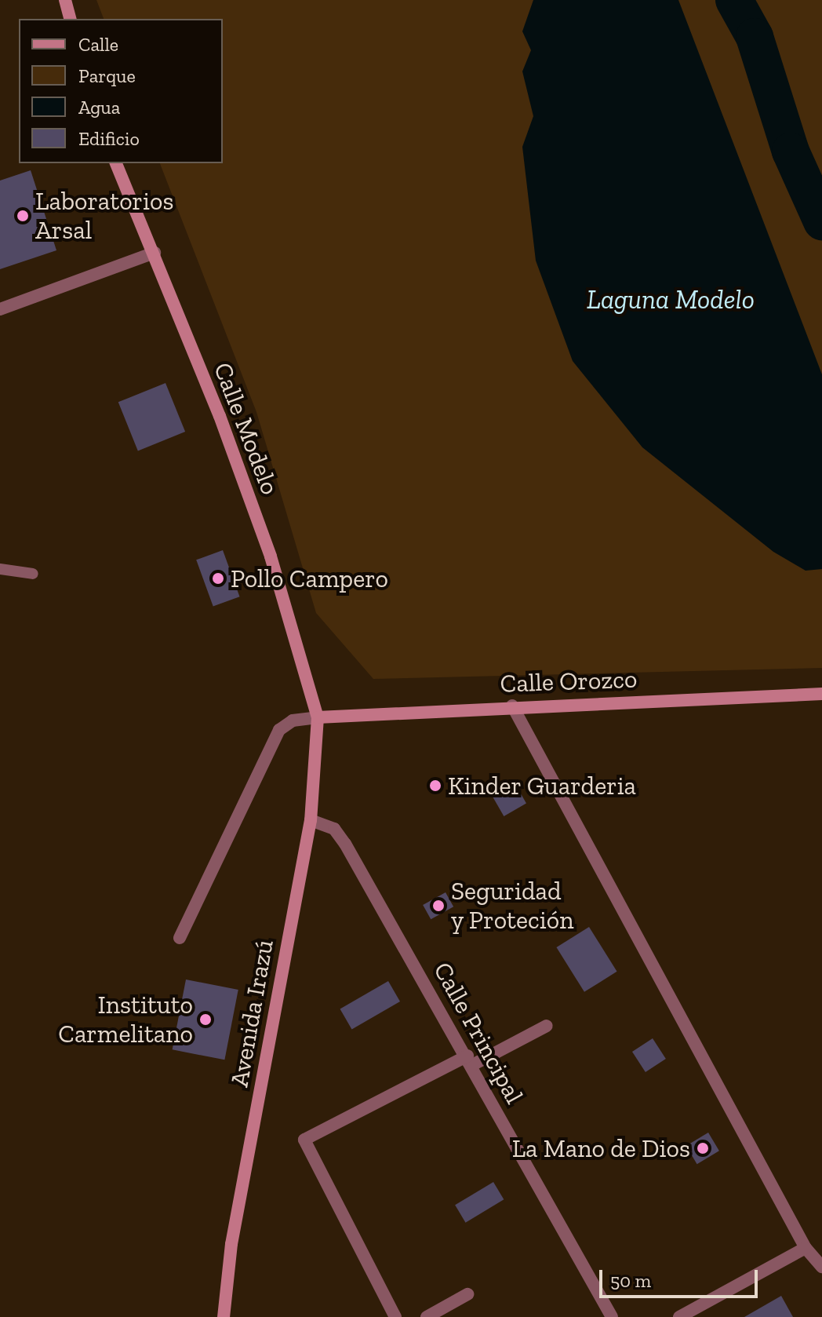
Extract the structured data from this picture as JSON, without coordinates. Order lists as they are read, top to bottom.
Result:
{
  "streets": {
    "street": [
      "Calle Modelo",
      "Calle Orozco",
      "Avenida Irazú",
      "Calle Principal"
    ]
  },
  "crossings": [
    ["Calle Modelo", "Calle Orozco"],
    ["Calle Modelo", "Avenida Irazú"],
    ["Calle Orozco", "Avenida Irazú"],
    ["Avenida Irazú", "Calle Principal"]
  ],
  "water": ["Laguna Modelo"],
  "places": [
    "Laboratorios Arsal",
    "Pollo Campero",
    "Kinder Guarderia",
    "Seguridad y Proteción",
    "Instituto Carmelitano",
    "La Mano de Dios"
  ],
  "legend": [
    "Calle",
    "Parque",
    "Agua",
    "Edificio"
  ],
  "scale_bar": "50 m"
}
